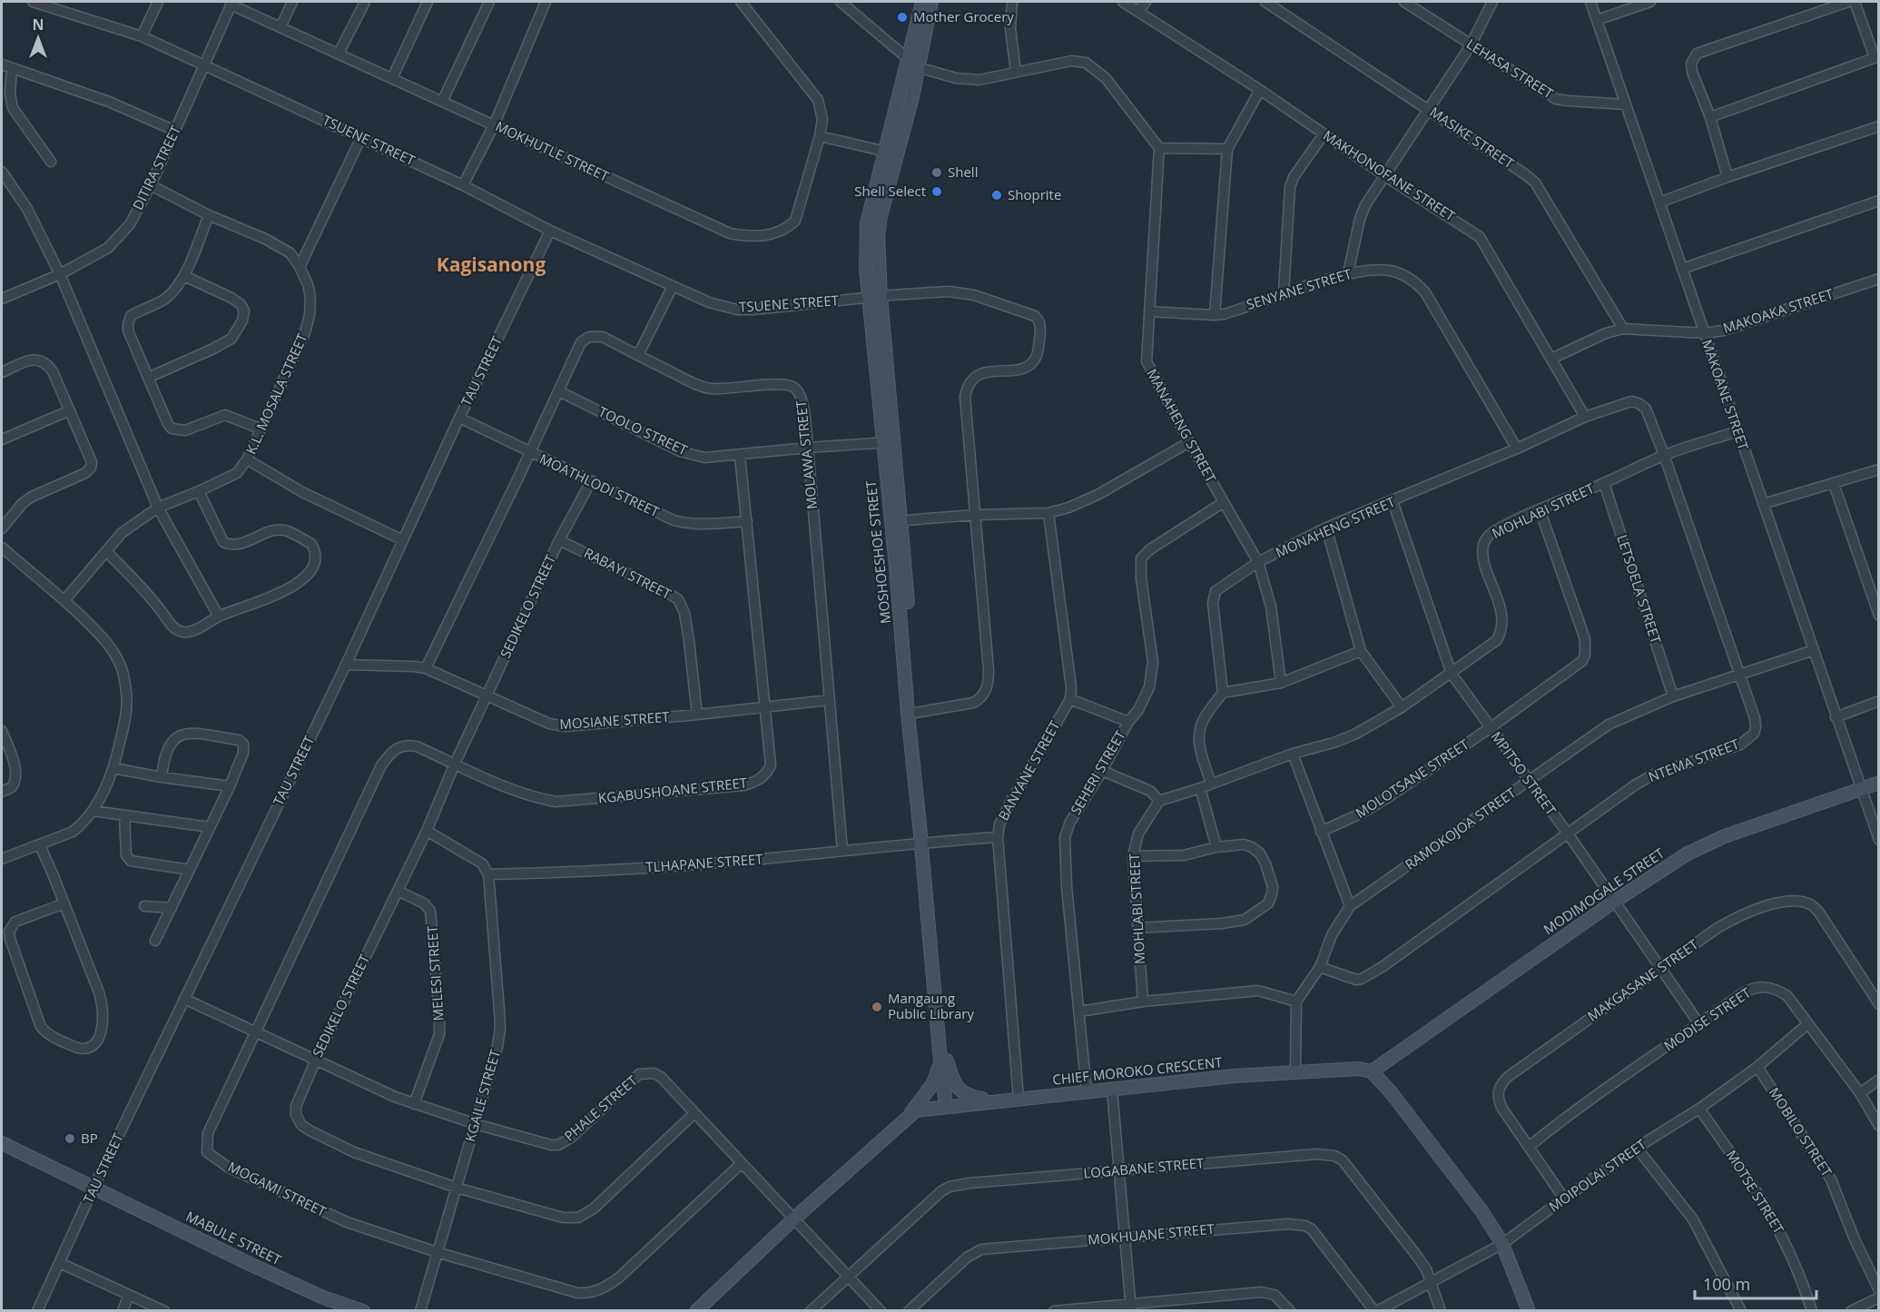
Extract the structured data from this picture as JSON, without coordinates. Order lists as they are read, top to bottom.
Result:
{
  "streets": {
    "street": [
      "LEHASA STREET",
      "MASIKE STREET",
      "TSUENE STREET",
      "MOKHUTLE STREET",
      "DITIRA STREET",
      "MAKHONOFANE STREET",
      "SENYANE STREET",
      "MAKOAKA STREET",
      "TAU STREET",
      "K.L. MOSALA STREET",
      "MAKOANE STREET",
      "MANAHENG STREET",
      "TOOLO STREET",
      "MOLAWA STREET",
      "MOATHLODI STREET",
      "MOHLABI STREET",
      "MONAHENG STREET",
      "MOSHOESHOE STREET",
      "RABAYI STREET",
      "LETSOELA STREET",
      "SEDIKELO STREET",
      "MOSIANE STREET",
      "NTEMA STREET",
      "BANYANE STREET",
      "SEHERI STREET",
      "MPITSO STREET",
      "MOLOTSANE STREET",
      "KGABUSHOANE STREET",
      "RAMOKOJOA STREET",
      "TLHAPANE STREET",
      "MODIMOGALE STREET",
      "MELESI STREET",
      "MAKGASANE STREET",
      "MODISE STREET",
      "CHIEF MOROKO CRESCENT",
      "KGAILE STREET",
      "PHALE STREET",
      "MOBILO STREET",
      "LOGABANE STREET",
      "MOIPOLAI STREET",
      "MOGAMI STREET",
      "MOTSE STREET",
      "MOKHUANE STREET",
      "MABULE STREET"
    ]
  },
  "crossings": [
    ["LEHASA STREET", "MAKOANE STREET"],
    ["MASIKE STREET", "MAKOAKA STREET"],
    ["TSUENE STREET", "DITIRA STREET"],
    ["TSUENE STREET", "TAU STREET"],
    ["TSUENE STREET", "MOSHOESHOE STREET"],
    ["MOKHUTLE STREET", "DITIRA STREET"],
    ["DITIRA STREET", "K.L. MOSALA STREET"],
    ["MAKHONOFANE STREET", "MAKOAKA STREET"],
    ["MAKHONOFANE STREET", "MONAHENG STREET"],
    ["SENYANE STREET", "MANAHENG STREET"],
    ["SENYANE STREET", "MONAHENG STREET"],
    ["MAKOAKA STREET", "MAKOANE STREET"],
    ["TAU STREET", "MOATHLODI STREET"],
    ["TAU STREET", "MOSIANE STREET"],
    ["TAU STREET", "PHALE STREET"],
    ["TAU STREET", "MABULE STREET"],
    ["MAKOANE STREET", "MOHLABI STREET"],
    ["MAKOANE STREET", "RAMOKOJOA STREET"],
    ["MAKOANE STREET", "MODIMOGALE STREET"],
    ["MANAHENG STREET", "MONAHENG STREET"],
    ["MANAHENG STREET", "SEHERI STREET"],
    ["TOOLO STREET", "MOLAWA STREET"],
    ["TOOLO STREET", "MOSHOESHOE STREET"],
    ["TOOLO STREET", "KGABUSHOANE STREET"],
    ["MOLAWA STREET", "MOATHLODI STREET"],
    ["MOLAWA STREET", "MOSIANE STREET"],
    ["MOLAWA STREET", "TLHAPANE STREET"],
    ["MOATHLODI STREET", "SEDIKELO STREET"],
    ["MOATHLODI STREET", "KGABUSHOANE STREET"],
    ["MOHLABI STREET", "LETSOELA STREET"],
    ["MOHLABI STREET", "NTEMA STREET"],
    ["MOHLABI STREET", "MPITSO STREET"],
    ["MOHLABI STREET", "MOLOTSANE STREET"],
    ["MONAHENG STREET", "NTEMA STREET"],
    ["MONAHENG STREET", "MPITSO STREET"],
    ["MOSHOESHOE STREET", "TLHAPANE STREET"],
    ["MOSHOESHOE STREET", "CHIEF MOROKO CRESCENT"],
    ["RABAYI STREET", "SEDIKELO STREET"],
    ["RABAYI STREET", "MOSIANE STREET"],
    ["LETSOELA STREET", "RAMOKOJOA STREET"],
    ["SEDIKELO STREET", "MOSIANE STREET"],
    ["SEDIKELO STREET", "KGABUSHOANE STREET"],
    ["SEDIKELO STREET", "MELESI STREET"],
    ["SEDIKELO STREET", "KGAILE STREET"],
    ["SEDIKELO STREET", "PHALE STREET"],
    ["MOSIANE STREET", "KGABUSHOANE STREET"],
    ["NTEMA STREET", "MPITSO STREET"],
    ["NTEMA STREET", "RAMOKOJOA STREET"],
    ["BANYANE STREET", "TLHAPANE STREET"],
    ["BANYANE STREET", "CHIEF MOROKO CRESCENT"],
    ["SEHERI STREET", "CHIEF MOROKO CRESCENT"],
    ["MPITSO STREET", "MOLOTSANE STREET"],
    ["MPITSO STREET", "RAMOKOJOA STREET"],
    ["MPITSO STREET", "MODIMOGALE STREET"],
    ["MPITSO STREET", "MAKGASANE STREET"],
    ["MPITSO STREET", "MODISE STREET"],
    ["KGABUSHOANE STREET", "MOGAMI STREET"],
    ["TLHAPANE STREET", "KGAILE STREET"],
    ["MODIMOGALE STREET", "CHIEF MOROKO CRESCENT"],
    ["MELESI STREET", "PHALE STREET"],
    ["MAKGASANE STREET", "MODISE STREET"],
    ["MAKGASANE STREET", "MOIPOLAI STREET"],
    ["MODISE STREET", "MOIPOLAI STREET"],
    ["KGAILE STREET", "PHALE STREET"],
    ["KGAILE STREET", "MOGAMI STREET"],
    ["PHALE STREET", "LOGABANE STREET"],
    ["PHALE STREET", "MOGAMI STREET"],
    ["MOBILO STREET", "MOIPOLAI STREET"],
    ["LOGABANE STREET", "MOIPOLAI STREET"],
    ["MOIPOLAI STREET", "MOTSE STREET"],
    ["MOIPOLAI STREET", "MOKHUANE STREET"]
  ],
  "districts": ["Kagisanong"],
  "places": [
    "Mother Grocery",
    "Shell",
    "Shell Select",
    "Shoprite",
    "Mangaung Public Library",
    "BP"
  ],
  "scale_bar": "100 m",
  "north": "top"
}
